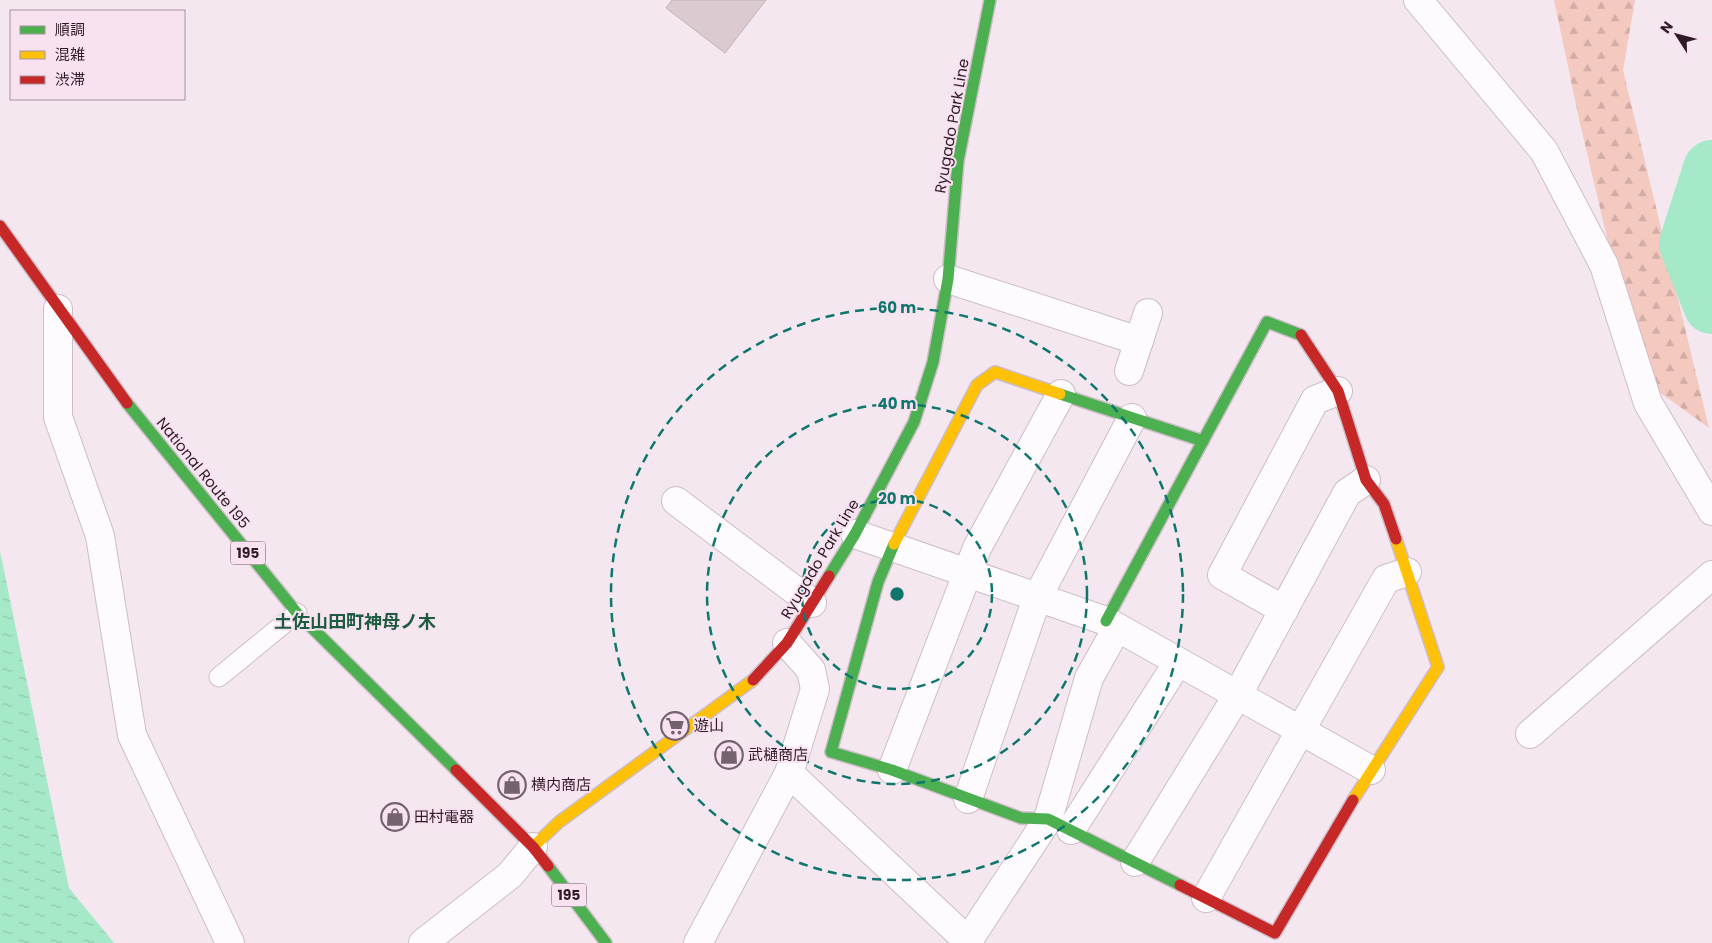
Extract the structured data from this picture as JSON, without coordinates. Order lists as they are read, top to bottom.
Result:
{
  "streets": {
    "main road": ["Ryugado Park Line", "National Route 195", "195"]
  },
  "crossings": [
    ["Ryugado Park Line", "National Route 195"]
  ],
  "districts": ["土佐山田町神母ノ木"],
  "places": {
    "supermarket": ["遊山"],
    "shop": ["武樋商店", "横内商店", "田村電器"]
  },
  "legend": ["順調", "混雑", "渋滞"],
  "north": "top left",
  "rings": ["60 m", "40 m", "20 m"]
}
